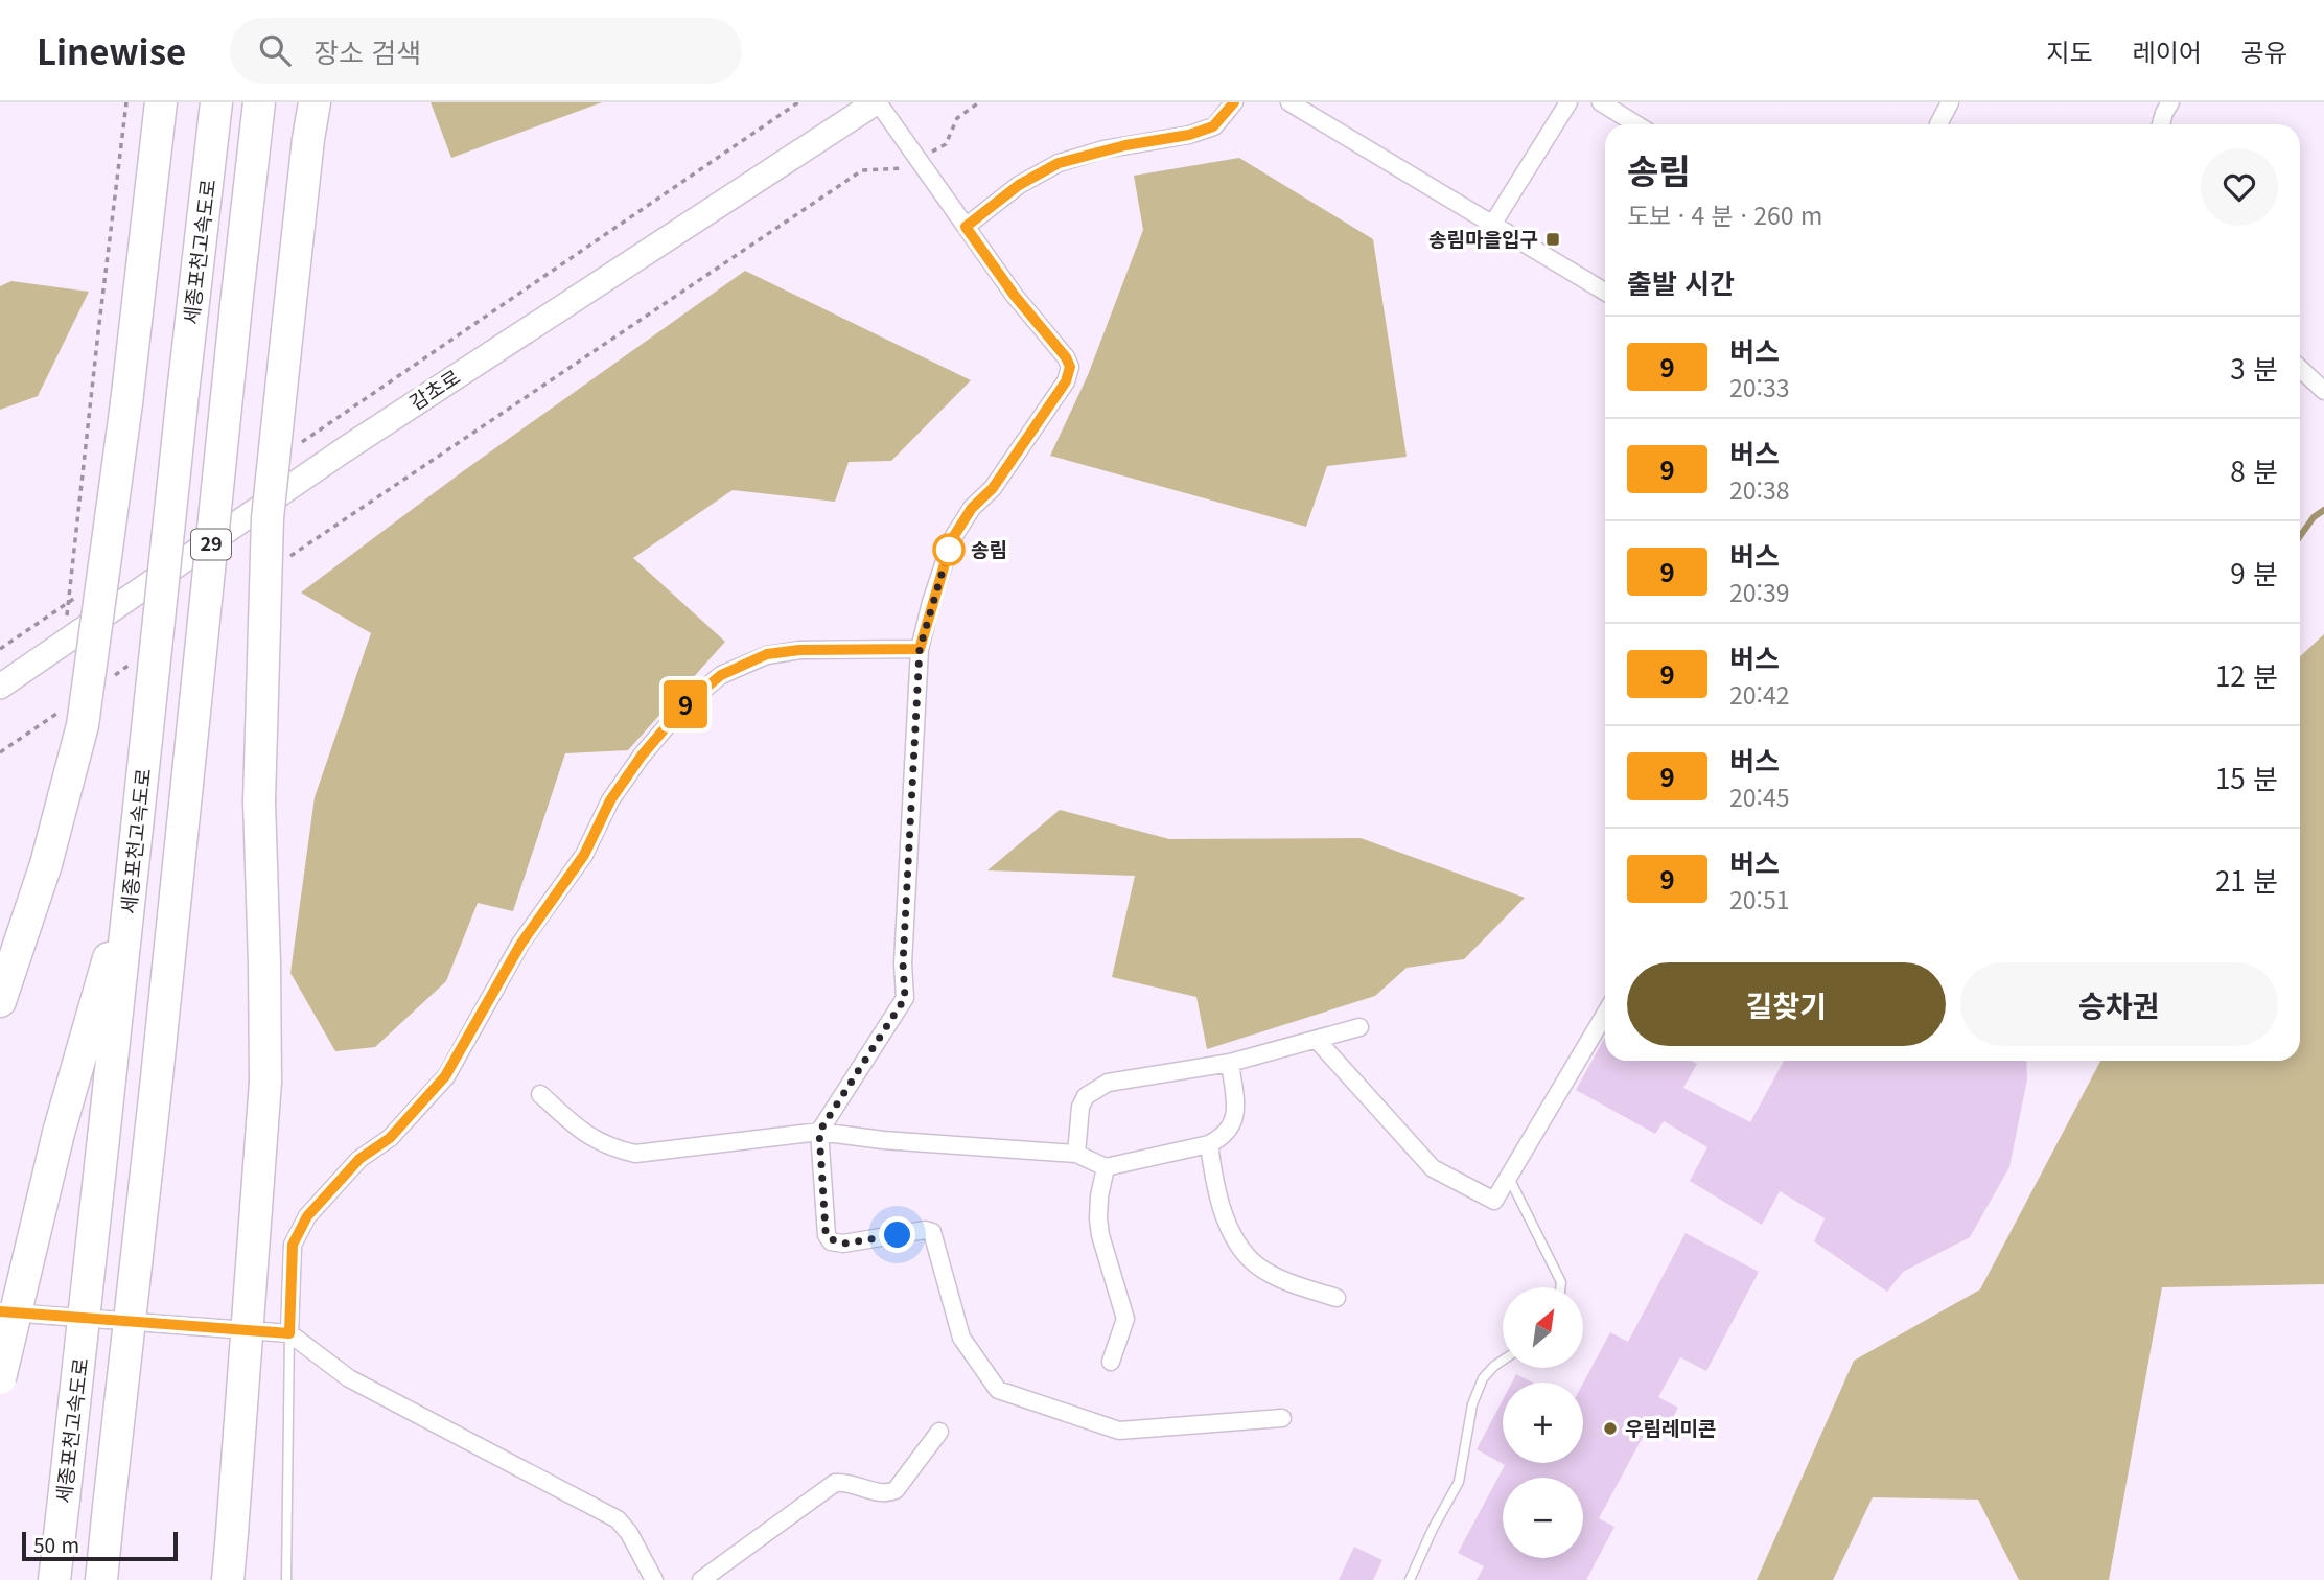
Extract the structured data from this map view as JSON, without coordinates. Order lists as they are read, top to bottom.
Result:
{
  "streets": {
    "highway": ["세종포천고속도로", "29"],
    "main road": ["감초로"]
  },
  "places": {
    "transit": ["송림마을입구"],
    "other": ["송림", "우림레미콘"]
  },
  "lines": ["bus line 9"],
  "scale_bar": "50 m",
  "north": "top right",
  "page": {
    "header": "Linewise",
    "search": "장소 검색",
    "nav": ["지도", "레이어", "공유"],
    "on_map": "9",
    "heading": [
      ["송림", "도보 · 4 분 · 260 m"],
      "출발 시간"
    ],
    "list": [
      {
        "mark": "9",
        "name": "버스",
        "note": "20:33",
        "value": "3 분"
      },
      {
        "mark": "9",
        "name": "버스",
        "note": "20:38",
        "value": "8 분"
      },
      {
        "mark": "9",
        "name": "버스",
        "note": "20:39",
        "value": "9 분"
      },
      {
        "mark": "9",
        "name": "버스",
        "note": "20:42",
        "value": "12 분"
      },
      {
        "mark": "9",
        "name": "버스",
        "note": "20:45",
        "value": "15 분"
      },
      {
        "mark": "9",
        "name": "버스",
        "note": "20:51",
        "value": "21 분"
      }
    ],
    "buttons": ["길찾기", "승차권"],
    "map_buttons": ["+", "−"],
    "scale": "50 m"
  }
}
